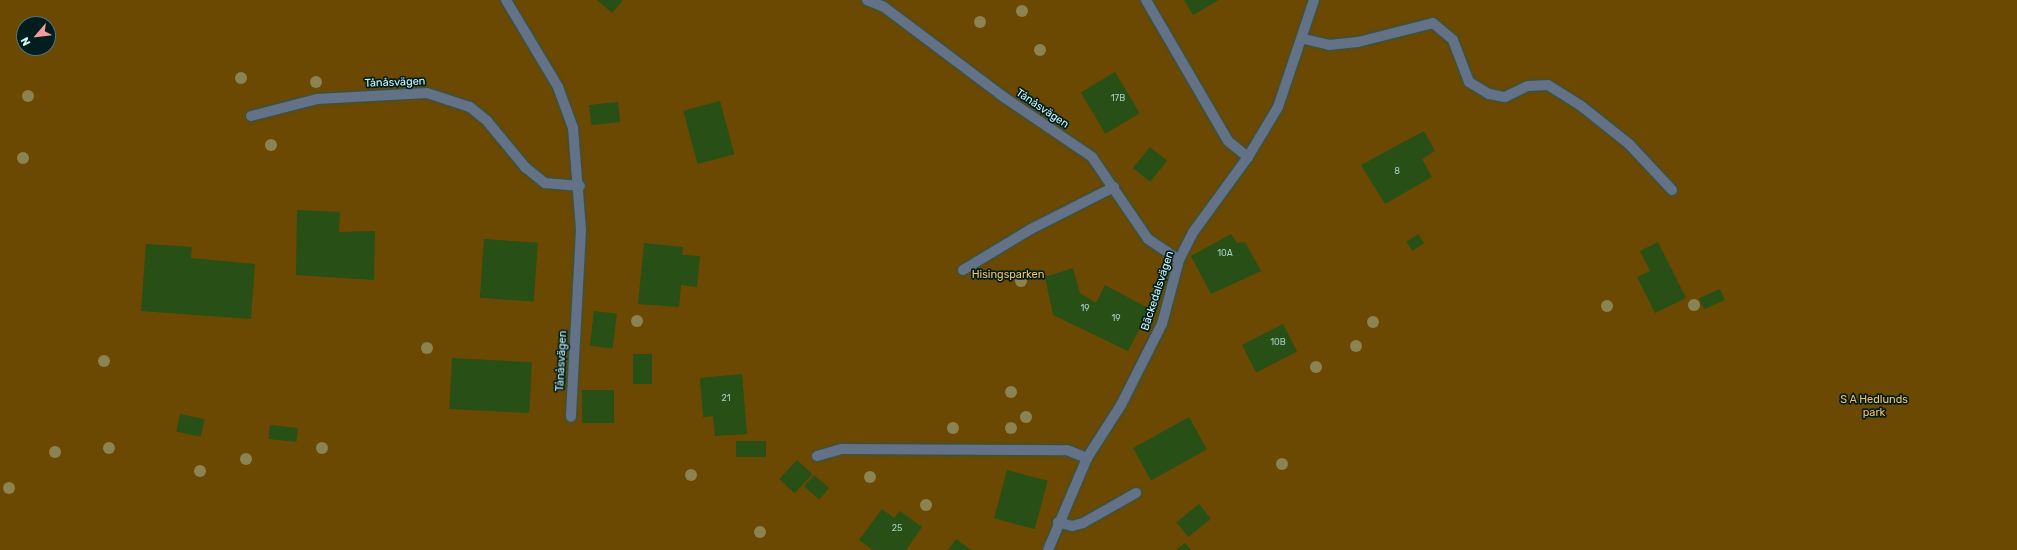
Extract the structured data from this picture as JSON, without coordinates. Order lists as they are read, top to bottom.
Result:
{
  "streets": {
    "street": ["Tånåsvägen", "Bäckedalsvägen"]
  },
  "crossings": [
    ["Tånåsvägen", "Bäckedalsvägen"]
  ],
  "parks": ["Hisingsparken", "S A Hedlunds park"],
  "house_numbers": [
    "17B",
    "8",
    "10A",
    "19",
    "19",
    "10B",
    "21",
    "25"
  ],
  "north": "bottom left"
}
